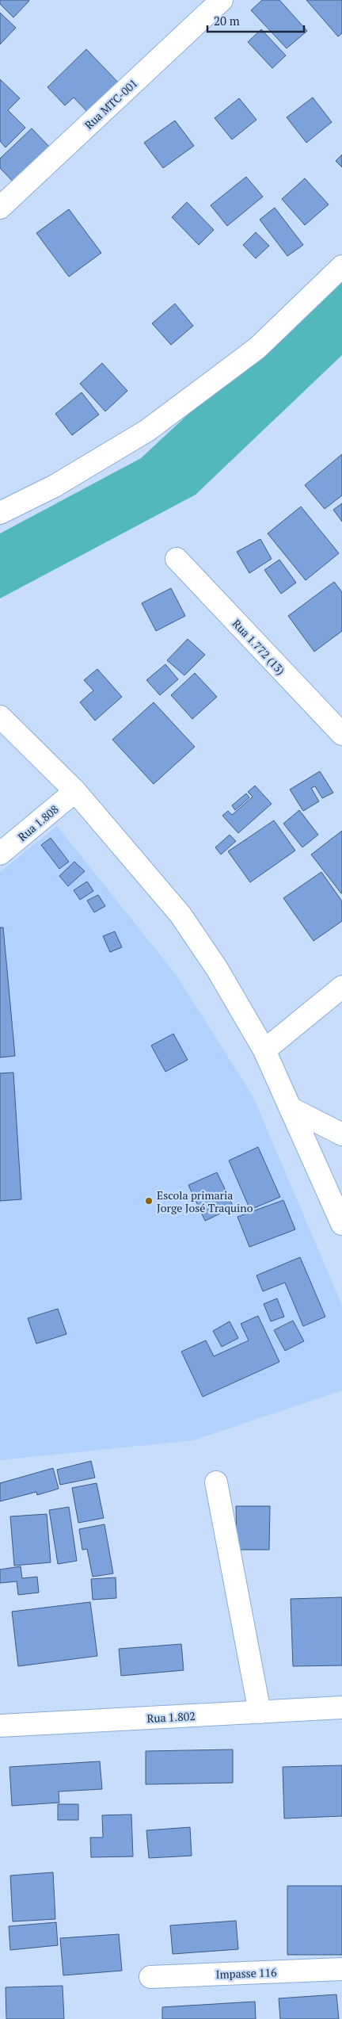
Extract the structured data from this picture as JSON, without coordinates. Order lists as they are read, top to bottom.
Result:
{
  "streets": {
    "street": [
      "Rua MTC-001",
      "Rua 1.772 (13)",
      "Rua 1.808",
      "Rua 1.802",
      "Impasse 116"
    ]
  },
  "places": ["Escola primaria Jorge José Traquino"],
  "scale_bar": "20 m"
}
